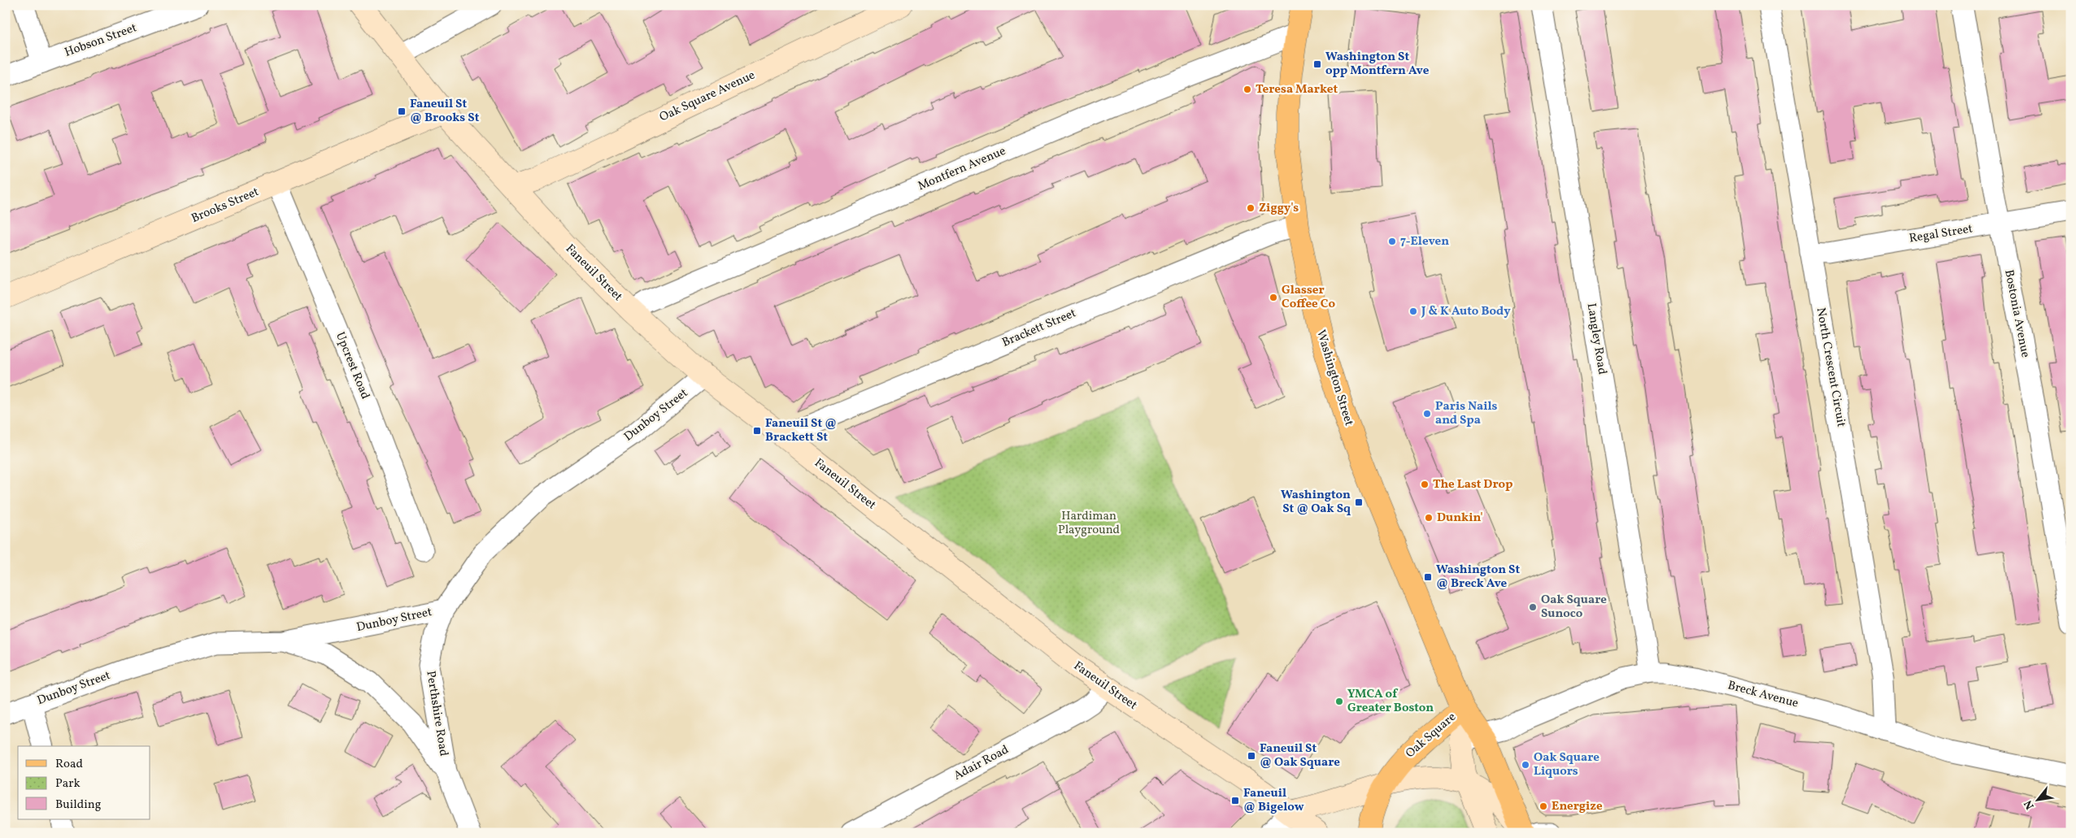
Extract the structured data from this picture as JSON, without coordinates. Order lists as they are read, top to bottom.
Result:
{
  "streets": {
    "main road": ["Washington Street", "Oak Square"],
    "street": [
      "Hobson Street",
      "Oak Square Avenue",
      "Montfern Avenue",
      "Brooks Street",
      "Regal Street",
      "Faneuil Street",
      "Bostonia Avenue",
      "Brackett Street",
      "Langley Road",
      "Upcrest Road",
      "North Crescent Circuit",
      "Dunboy Street",
      "Breck Avenue",
      "Perthshire Road",
      "Adair Road"
    ]
  },
  "crossings": [
    ["Oak Square Avenue", "Faneuil Street"],
    ["Montfern Avenue", "Faneuil Street"],
    ["Montfern Avenue", "Washington Street"],
    ["Brooks Street", "Faneuil Street"],
    ["Brooks Street", "Upcrest Road"],
    ["Regal Street", "Bostonia Avenue"],
    ["Regal Street", "North Crescent Circuit"],
    ["Faneuil Street", "Brackett Street"],
    ["Faneuil Street", "Dunboy Street"],
    ["Faneuil Street", "Adair Road"],
    ["Brackett Street", "Washington Street"],
    ["Langley Road", "Breck Avenue"],
    ["North Crescent Circuit", "Breck Avenue"],
    ["Washington Street", "Breck Avenue"],
    ["Washington Street", "Oak Square"],
    ["Dunboy Street", "Perthshire Road"]
  ],
  "parks": ["Hardiman Playground"],
  "places": {
    "transit": [
      "Washington St opp Montfern Ave",
      "Faneuil St @ Brooks St",
      "Faneuil St @ Brackett St",
      "Washington St @ Oak Sq",
      "Washington St @ Breck Ave",
      "Faneuil St @ Oak Square",
      "Faneuil @ Bigelow"
    ],
    "other": [
      "Teresa Market",
      "Ziggy's",
      "7-Eleven",
      "Glasser Coffee Co",
      "J & K Auto Body",
      "Paris Nails and Spa",
      "The Last Drop",
      "Dunkin'",
      "Oak Square Sunoco",
      "YMCA of Greater Boston",
      "Oak Square Liquors",
      "Energize"
    ]
  },
  "legend": ["Road", "Park", "Building"],
  "north": "bottom left"
}
